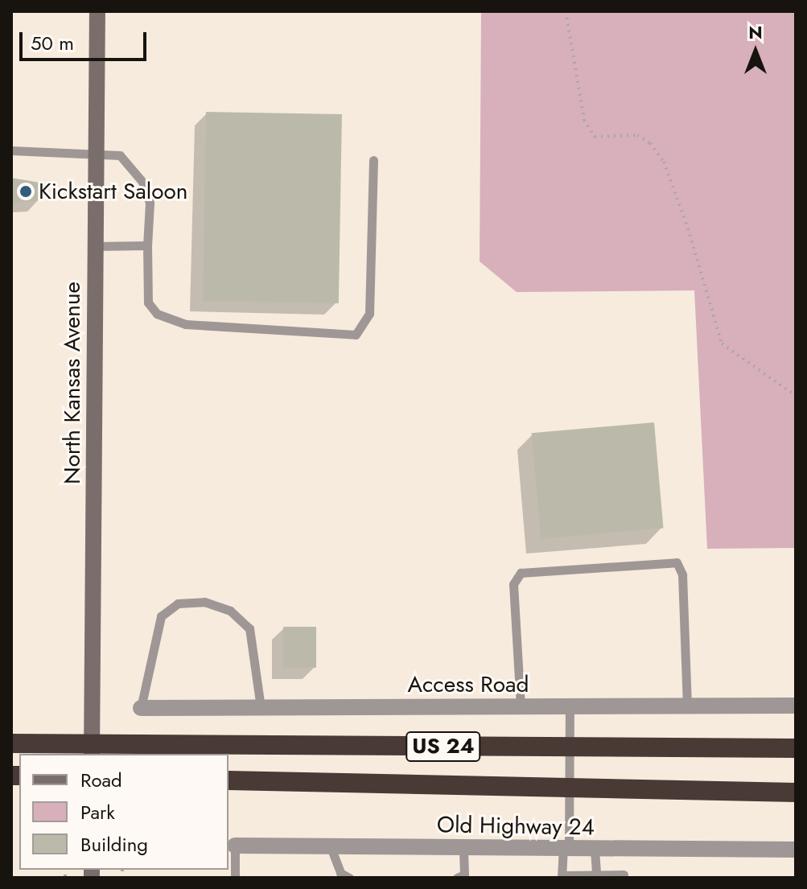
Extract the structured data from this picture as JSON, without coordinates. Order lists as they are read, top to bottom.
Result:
{
  "streets": {
    "highway": ["US 24"],
    "street": ["North Kansas Avenue", "Access Road", "Old Highway 24"]
  },
  "crossings": [
    ["North Kansas Avenue", "US 24"]
  ],
  "places": ["Kickstart Saloon"],
  "legend": ["Road", "Park", "Building"],
  "scale_bar": "50 m",
  "north": "top"
}
